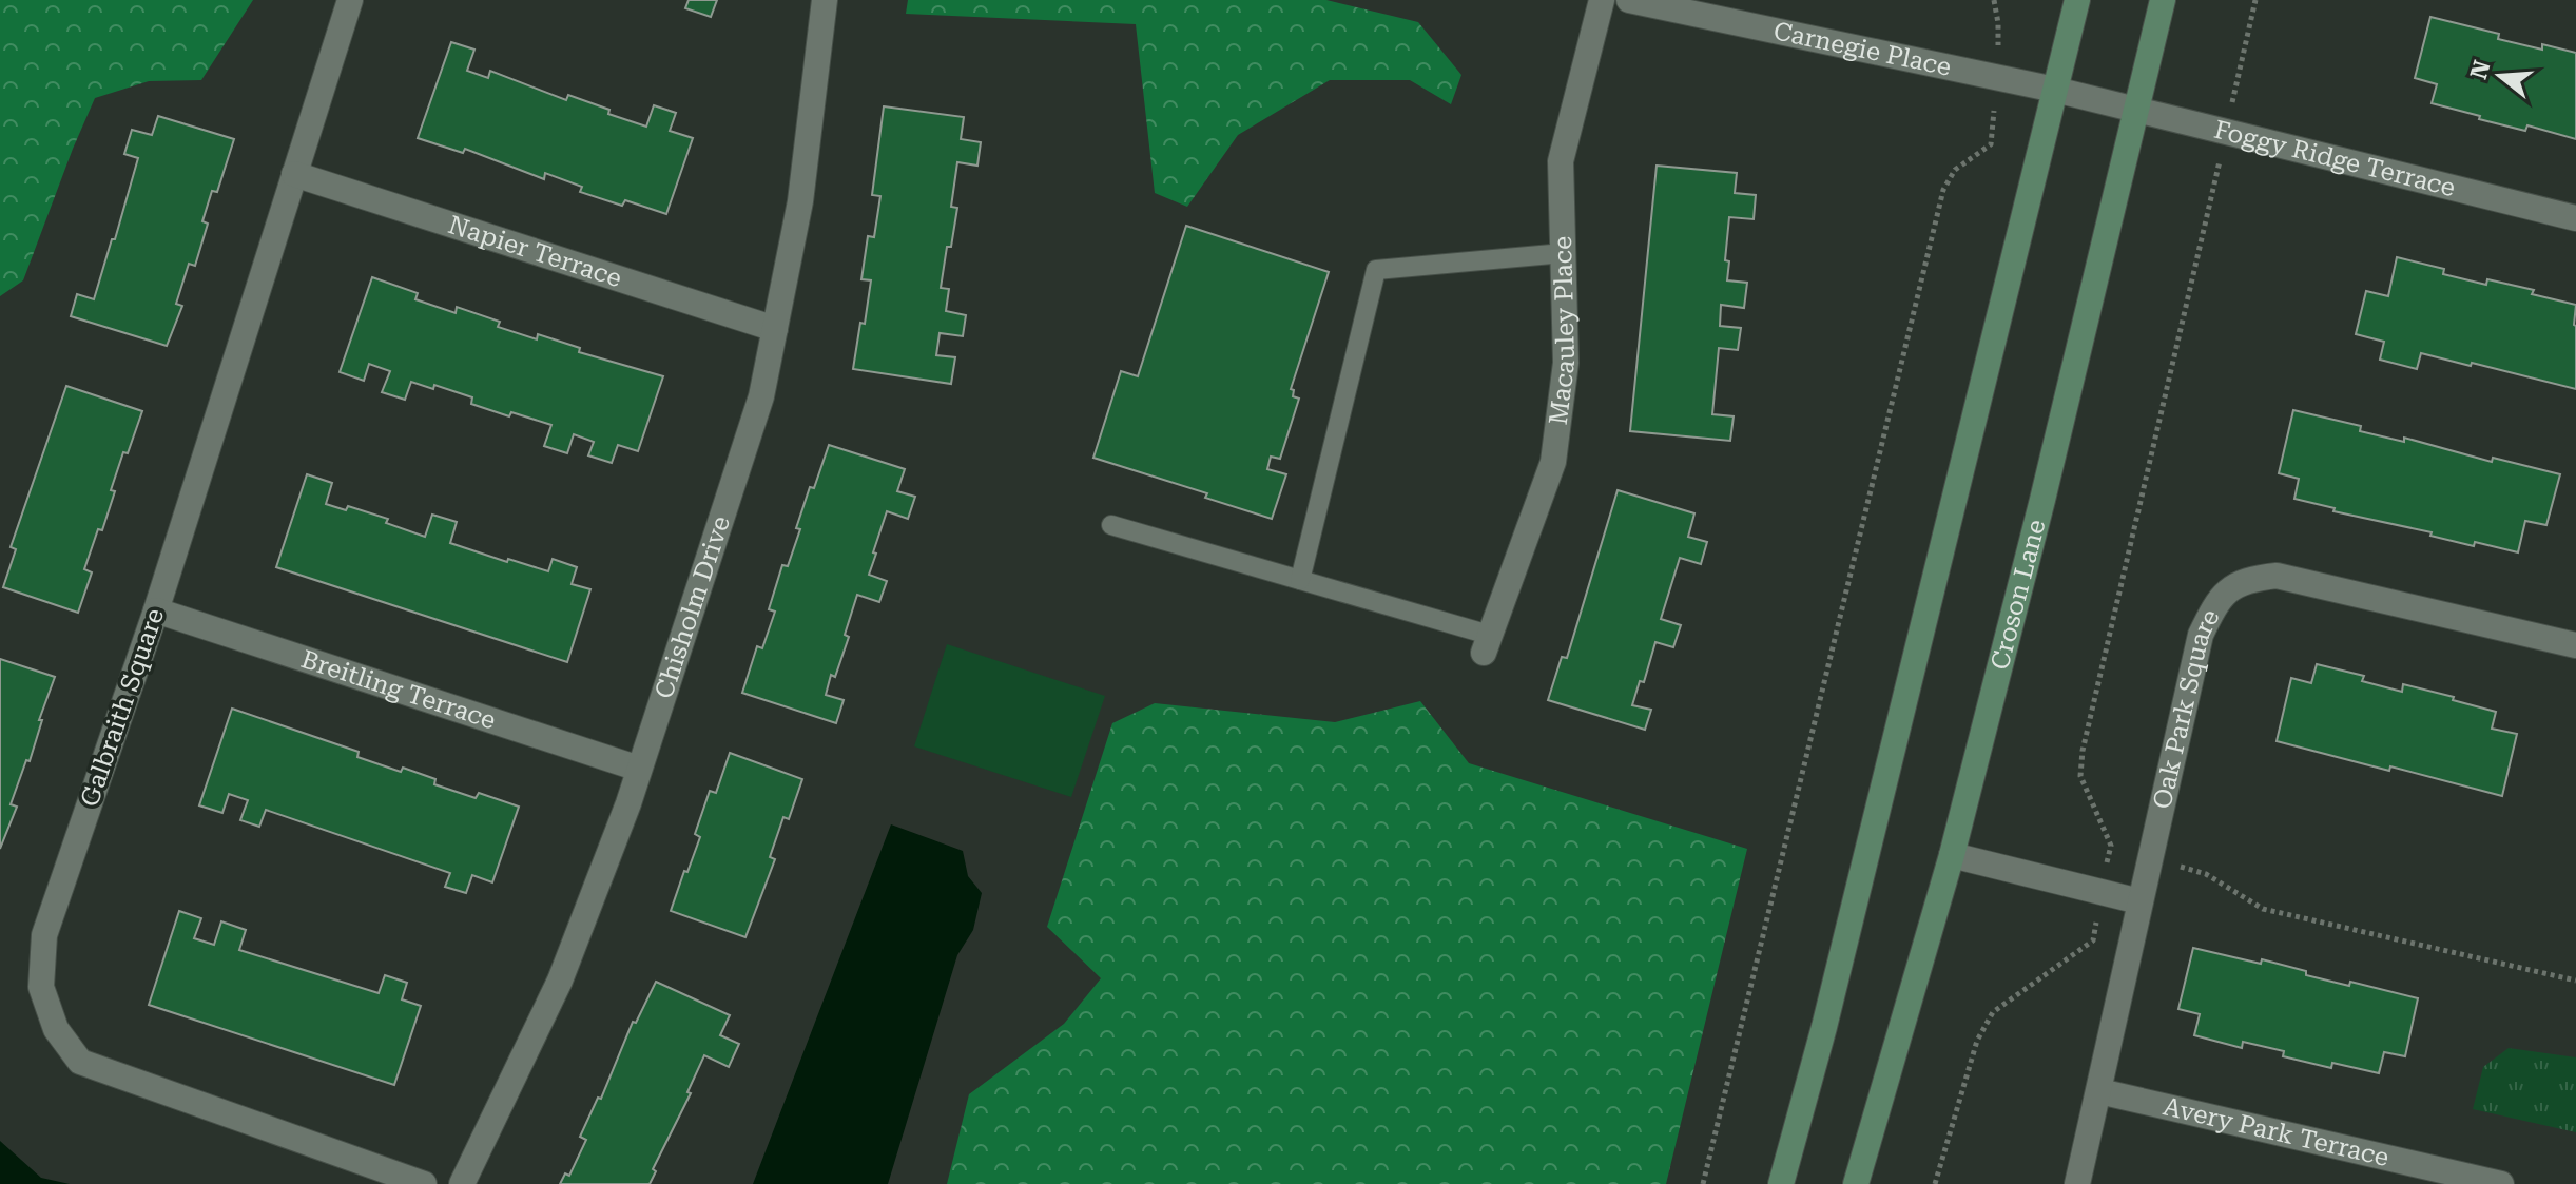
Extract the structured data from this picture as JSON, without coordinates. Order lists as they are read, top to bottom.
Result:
{
  "streets": {
    "main road": ["Croson Lane"],
    "street": [
      "Carnegie Place",
      "Foggy Ridge Terrace",
      "Napier Terrace",
      "Macauley Place",
      "Chisholm Drive",
      "Breitling Terrace",
      "Galbraith Square",
      "Oak Park Square",
      "Avery Park Terrace"
    ]
  },
  "crossings": [
    ["Carnegie Place", "Foggy Ridge Terrace"],
    ["Foggy Ridge Terrace", "Croson Lane"],
    ["Napier Terrace", "Chisholm Drive"],
    ["Napier Terrace", "Galbraith Square"],
    ["Chisholm Drive", "Breitling Terrace"],
    ["Breitling Terrace", "Galbraith Square"],
    ["Oak Park Square", "Avery Park Terrace"]
  ],
  "north": "left"
}
